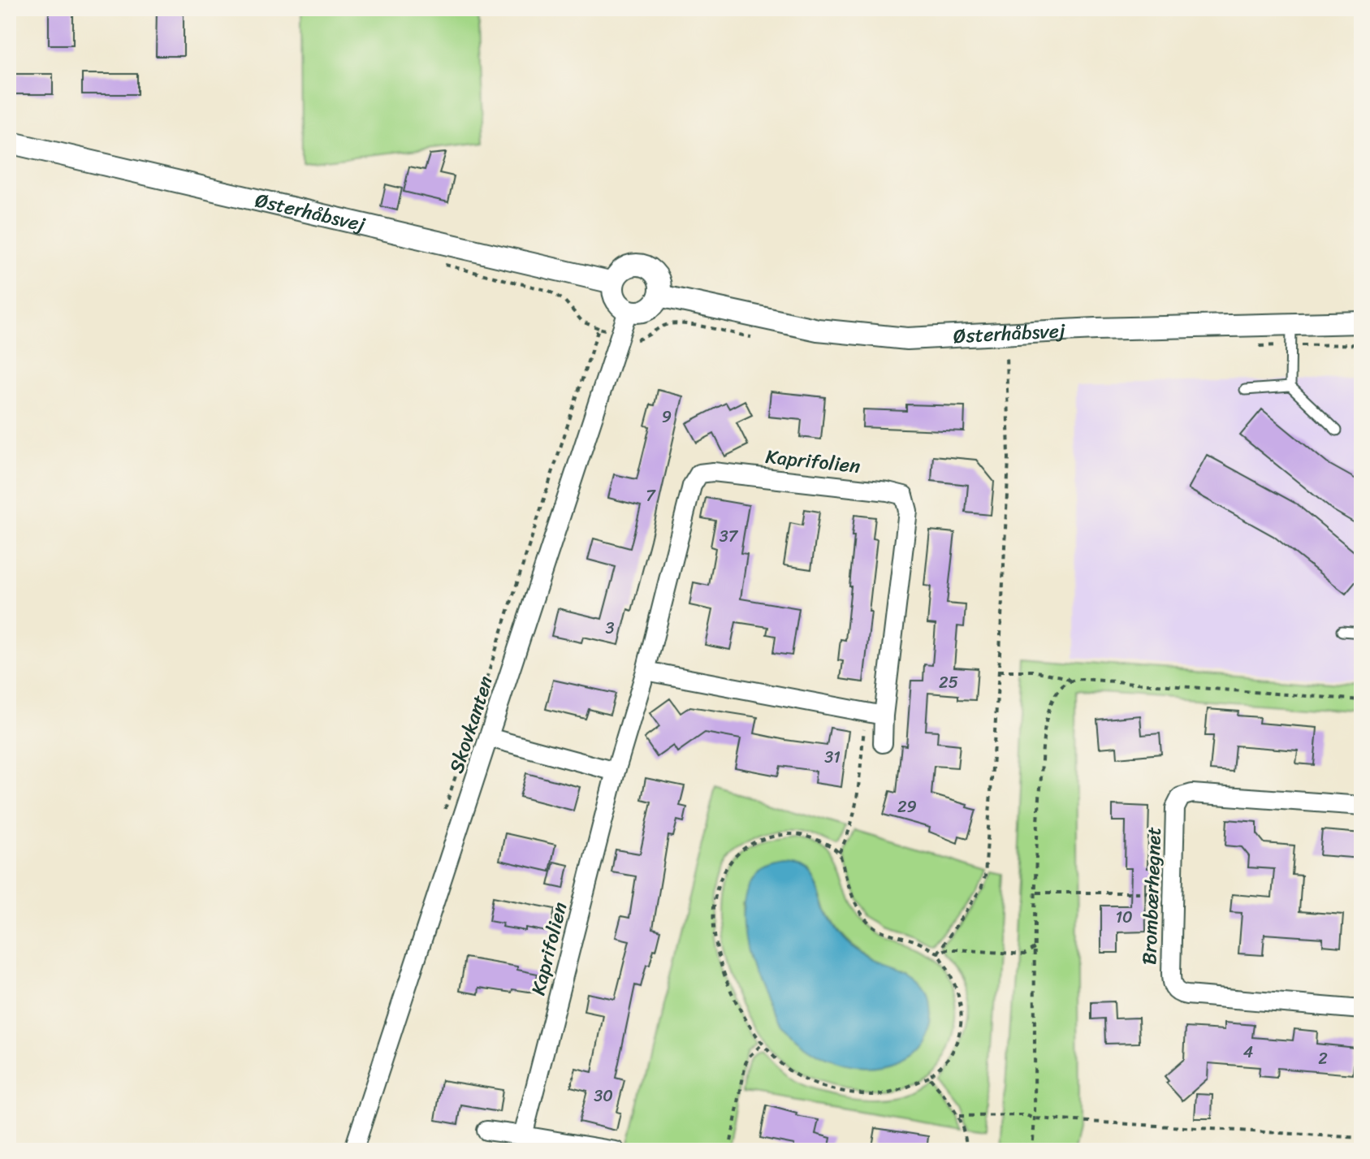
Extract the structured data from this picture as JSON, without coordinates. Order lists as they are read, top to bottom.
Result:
{
  "streets": {
    "street": [
      "Østerhåbsvej",
      "Kaprifolien",
      "Skovkanten",
      "Brombærhegnet"
    ]
  },
  "crossings": [
    ["Østerhåbsvej", "Skovkanten"]
  ],
  "house_numbers": [
    "9",
    "7",
    "37",
    "3",
    "25",
    "31",
    "29",
    "10",
    "4",
    "2",
    "30"
  ]
}
